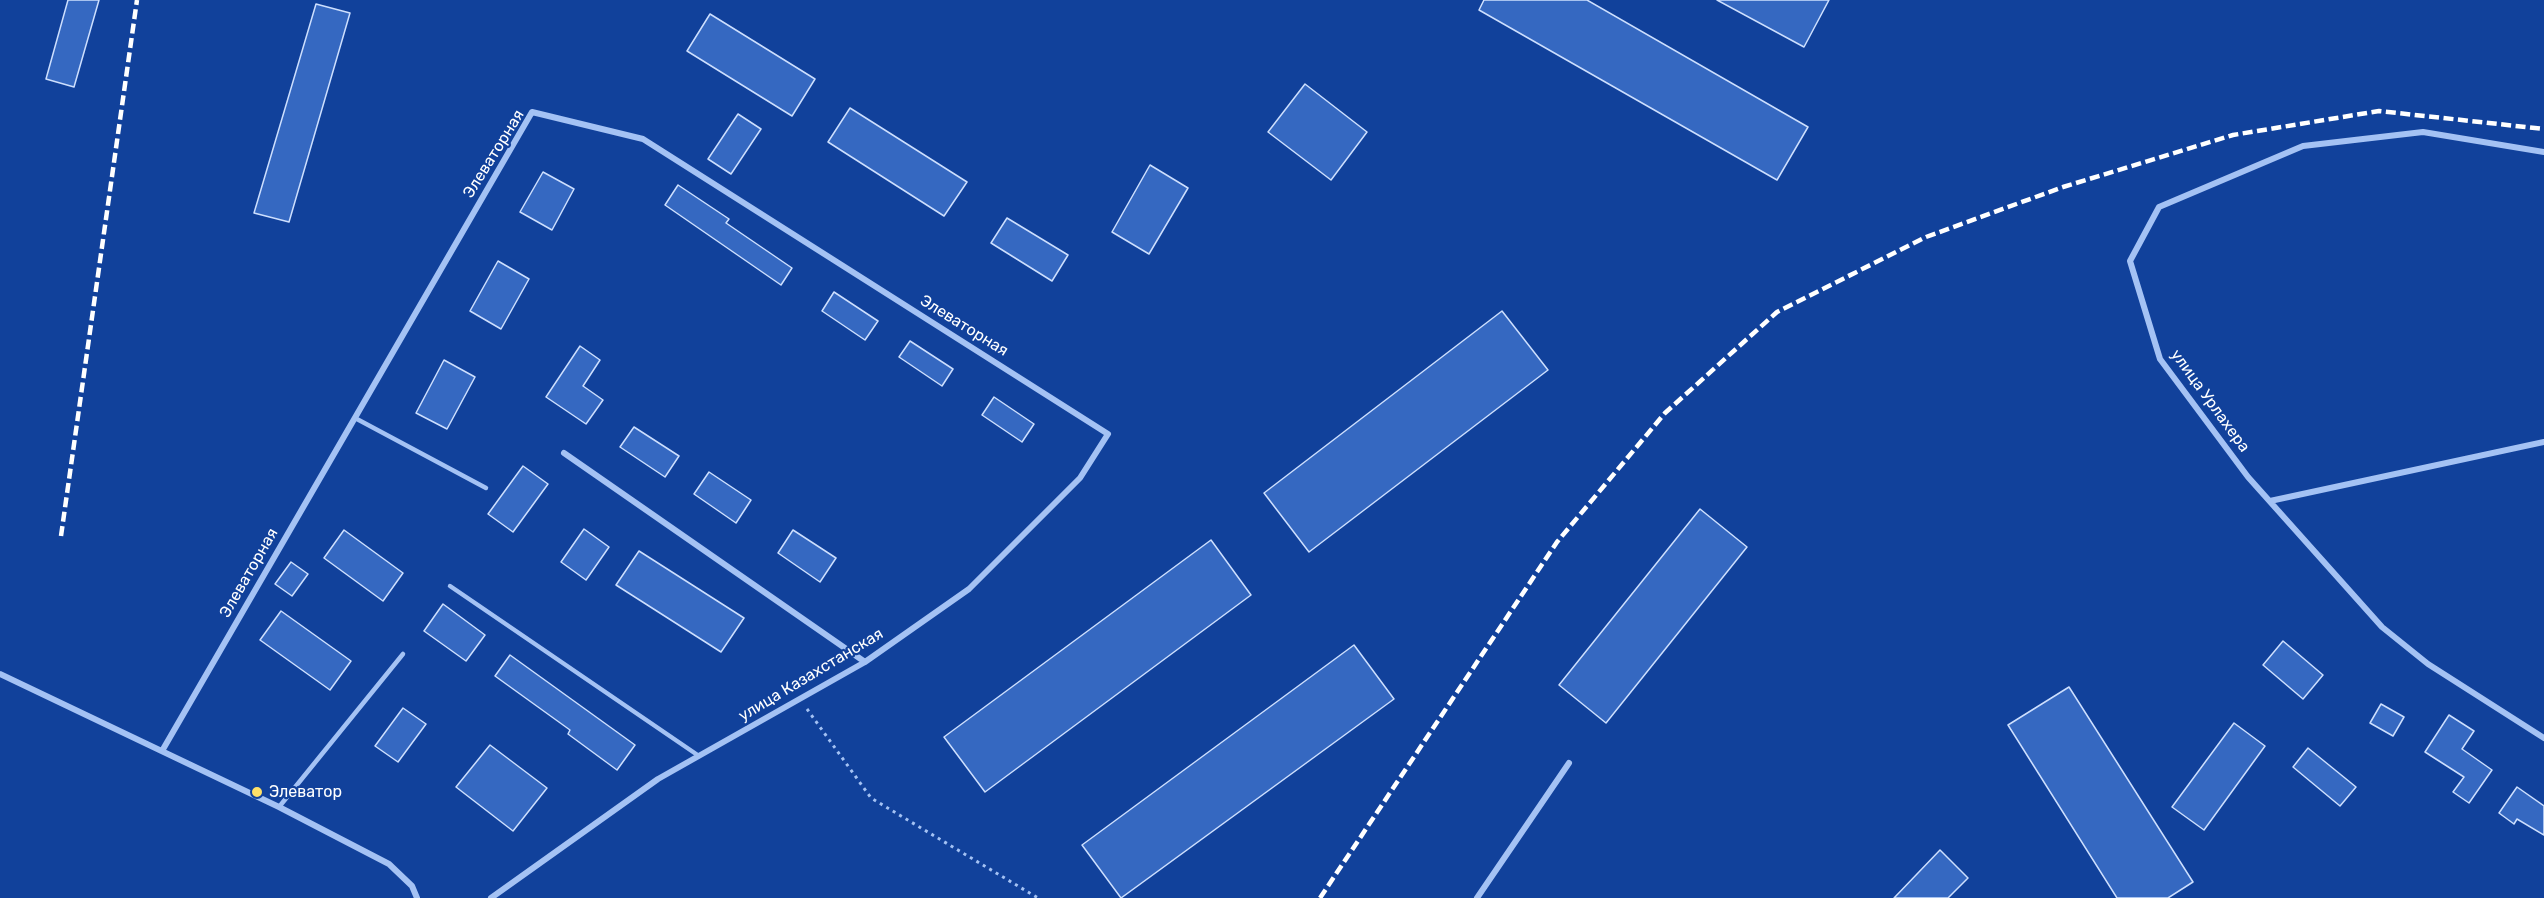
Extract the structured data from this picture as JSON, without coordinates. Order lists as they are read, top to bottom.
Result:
{
  "streets": {
    "street": ["Элеваторная", "улица Урлахера", "улица Казахстанская"]
  },
  "crossings": [
    ["Элеваторная", "улица Казахстанская"]
  ],
  "places": ["Элеватор"]
}
